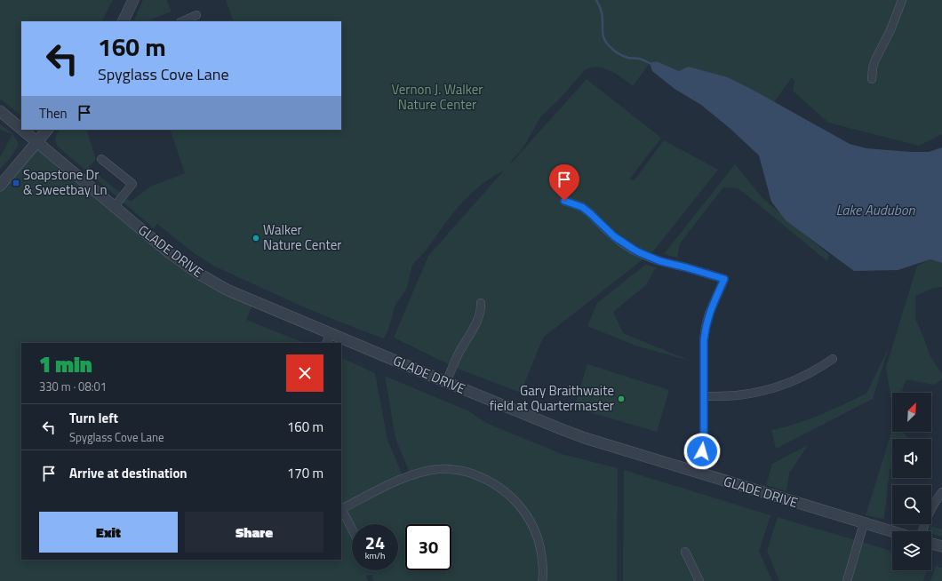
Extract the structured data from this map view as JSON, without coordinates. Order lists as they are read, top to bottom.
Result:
{
  "streets": {
    "street": ["GLADE DRIVE"]
  },
  "water": ["Lake Audubon"],
  "parks": ["Vernon J. Walker Nature Center"],
  "places": {
    "transit": ["Soapstone Dr & Sweetbay Ln"],
    "other": ["Walker Nature Center", "Gary Braithwaite field at Quartermaster"]
  },
  "north": "top right",
  "page": {
    "turn": ["160 m", "Spyglass Cove Lane"],
    "then": "Then",
    "heading": ["1 min", "330 m · 08:01"],
    "list": [
      {
        "name": "Turn left",
        "note": "Spyglass Cove Lane",
        "value": "160 m"
      },
      {
        "name": "Arrive at destination",
        "value": "170 m"
      }
    ],
    "buttons": ["Exit", "Share"],
    "speed": "24 km/h",
    "limit": "30"
  }
}
